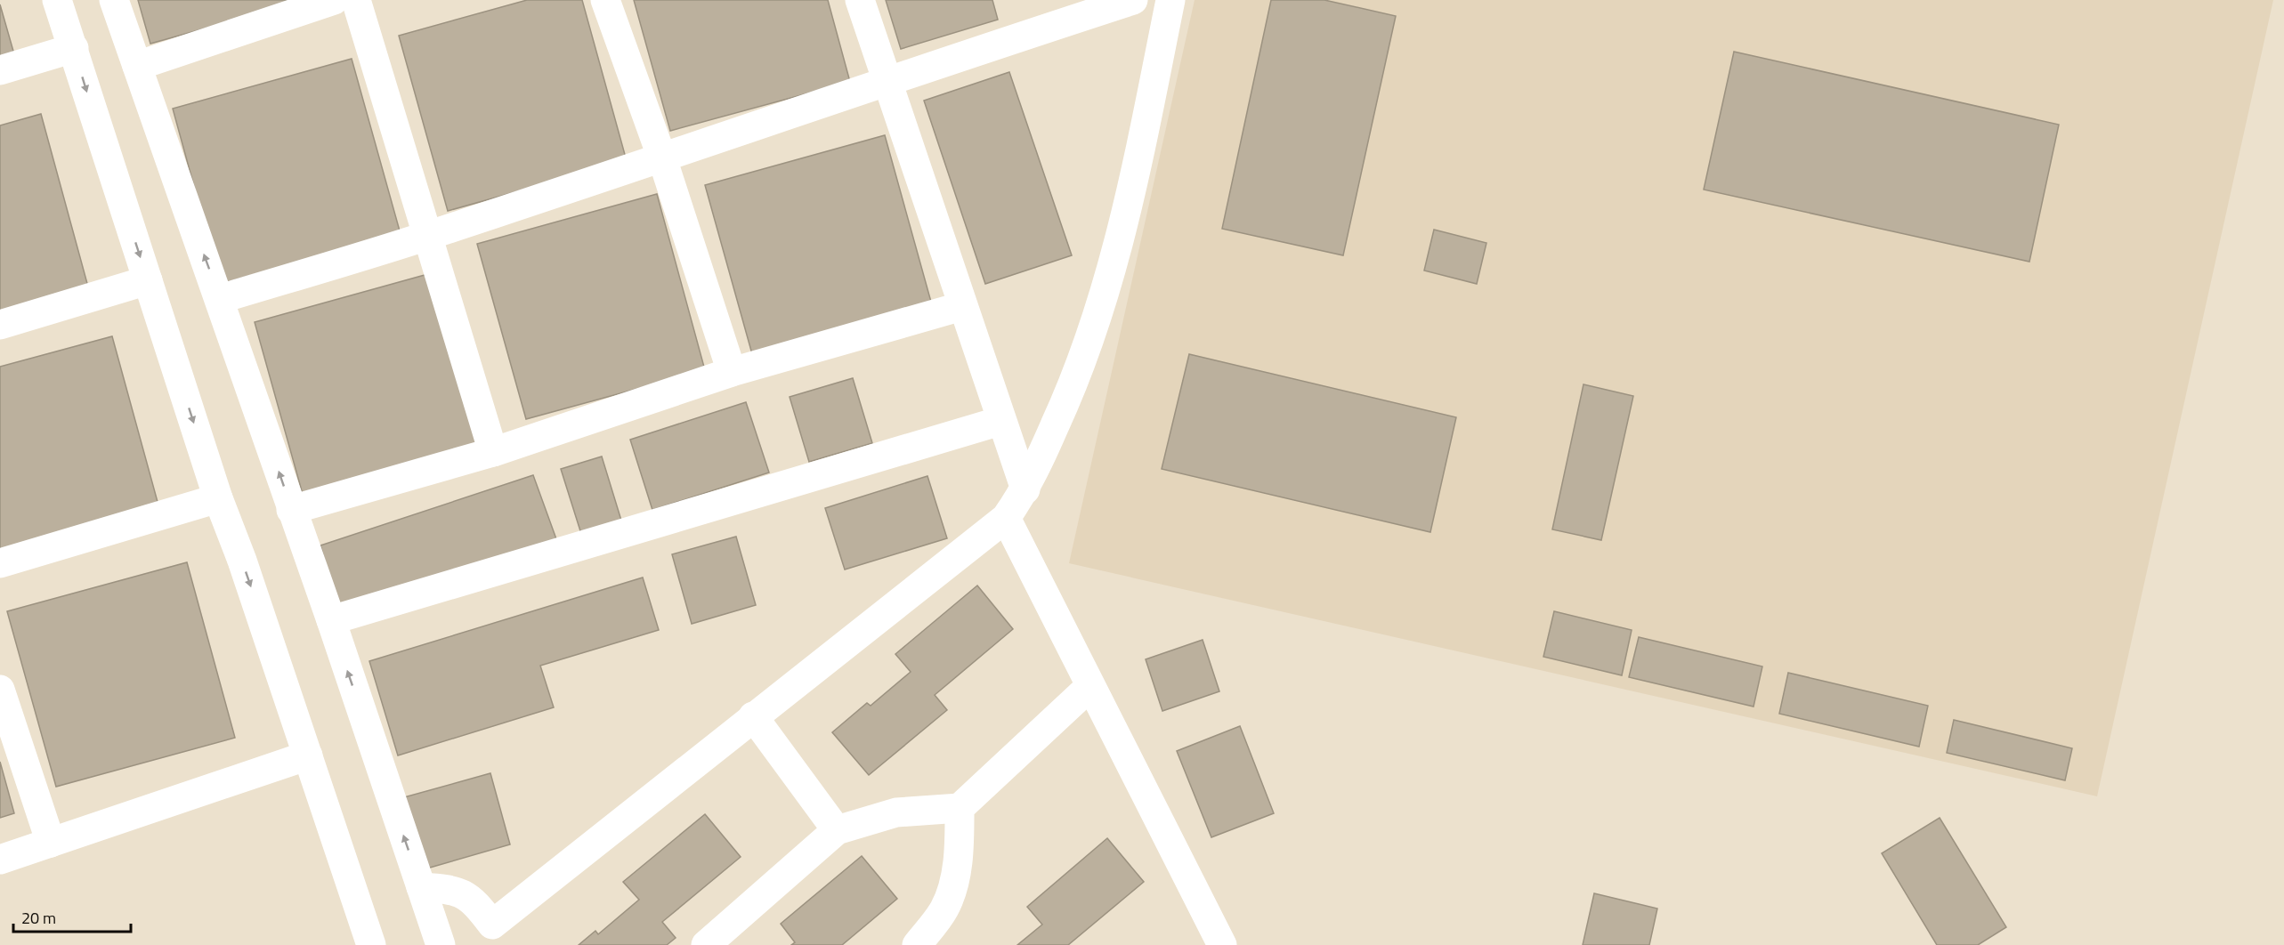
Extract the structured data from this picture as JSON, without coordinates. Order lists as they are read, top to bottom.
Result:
{
  "scale_bar": "20 m"
}
